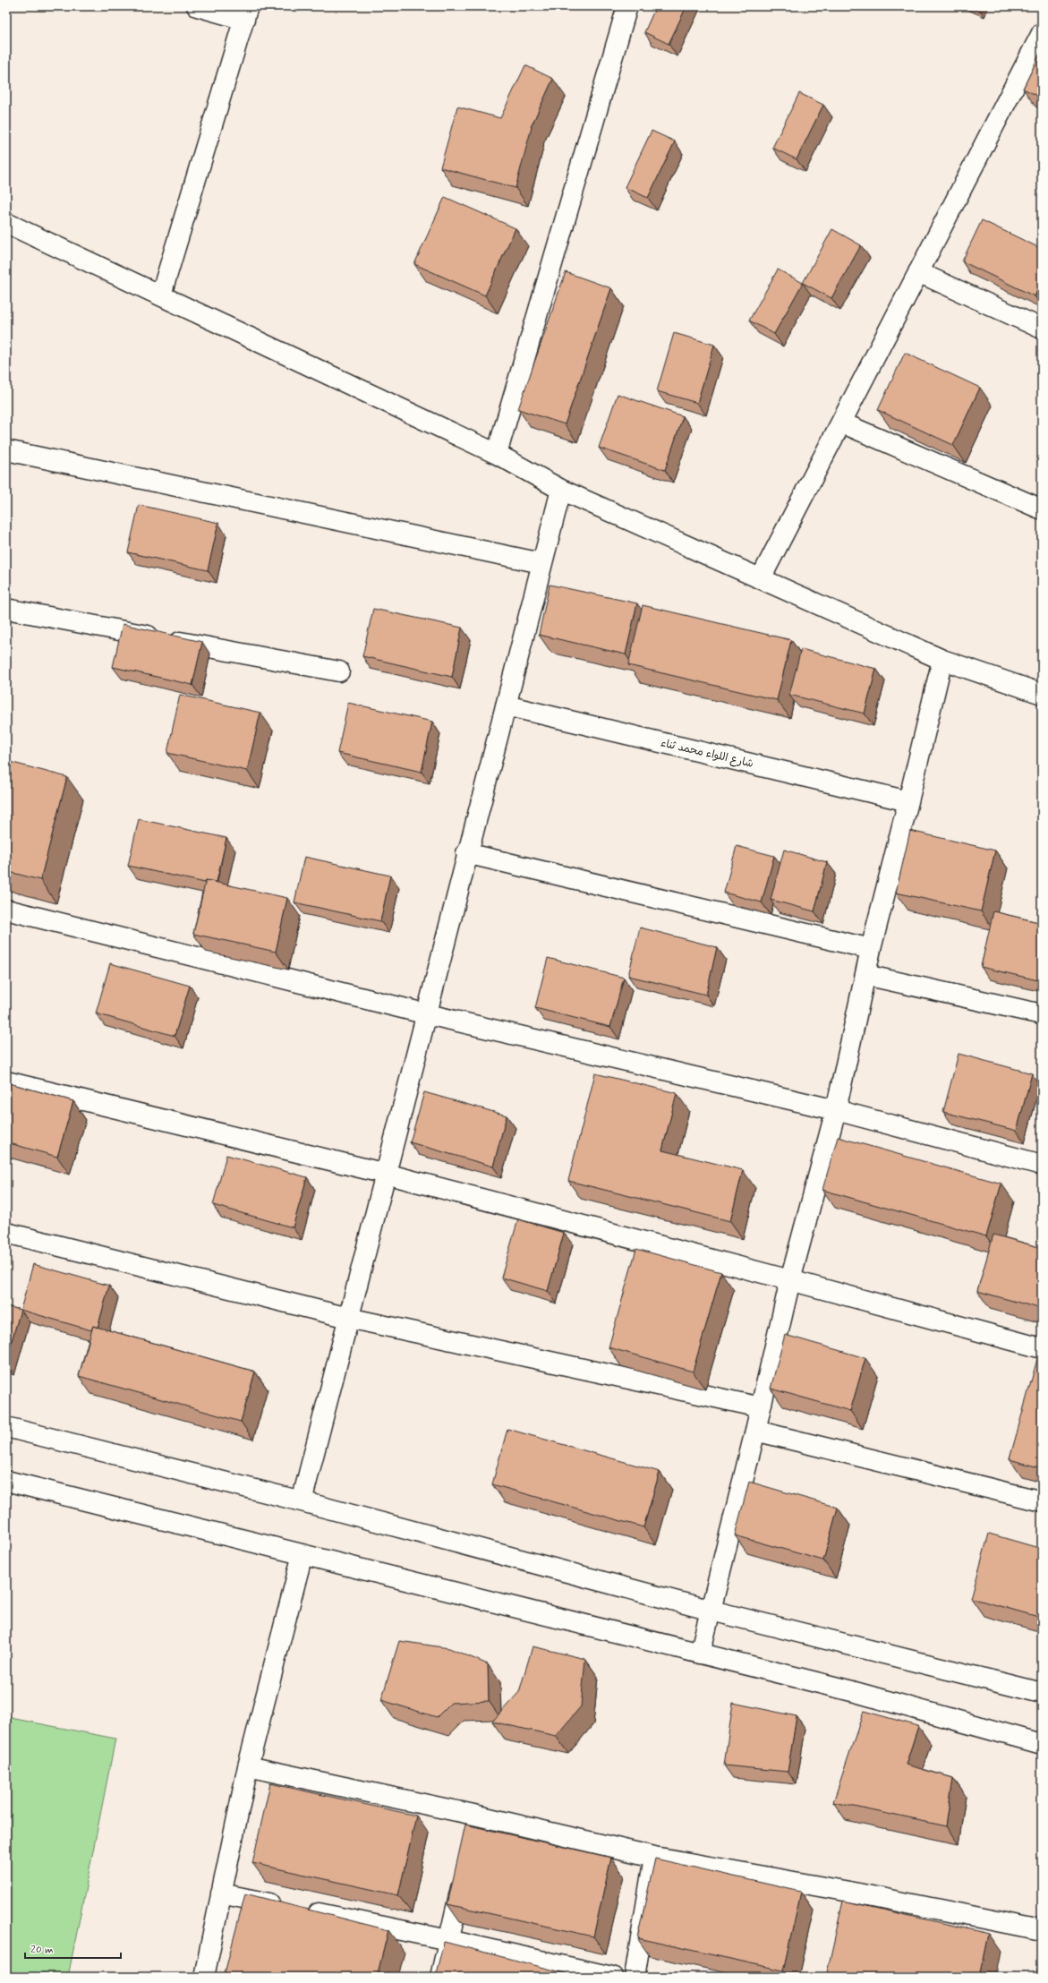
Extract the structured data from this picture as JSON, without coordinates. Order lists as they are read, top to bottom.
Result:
{
  "streets": {
    "street": ["شارع اللواء محمد ثناء"]
  },
  "scale_bar": "20 m"
}
